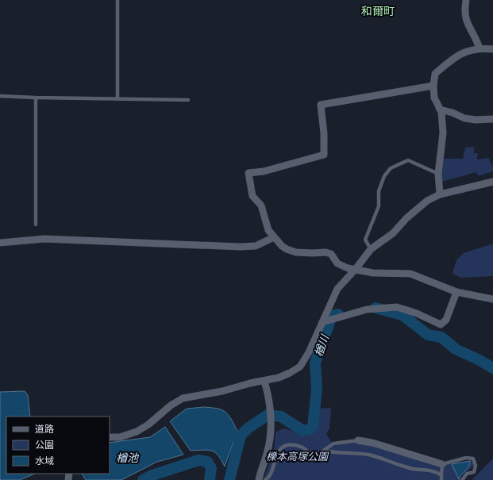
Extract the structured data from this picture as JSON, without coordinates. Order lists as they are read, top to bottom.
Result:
{
  "districts": ["和爾町"],
  "water": ["楢川", "楢池"],
  "parks": ["櫟本高塚公園"],
  "legend": ["道路", "公園", "水域"]
}
